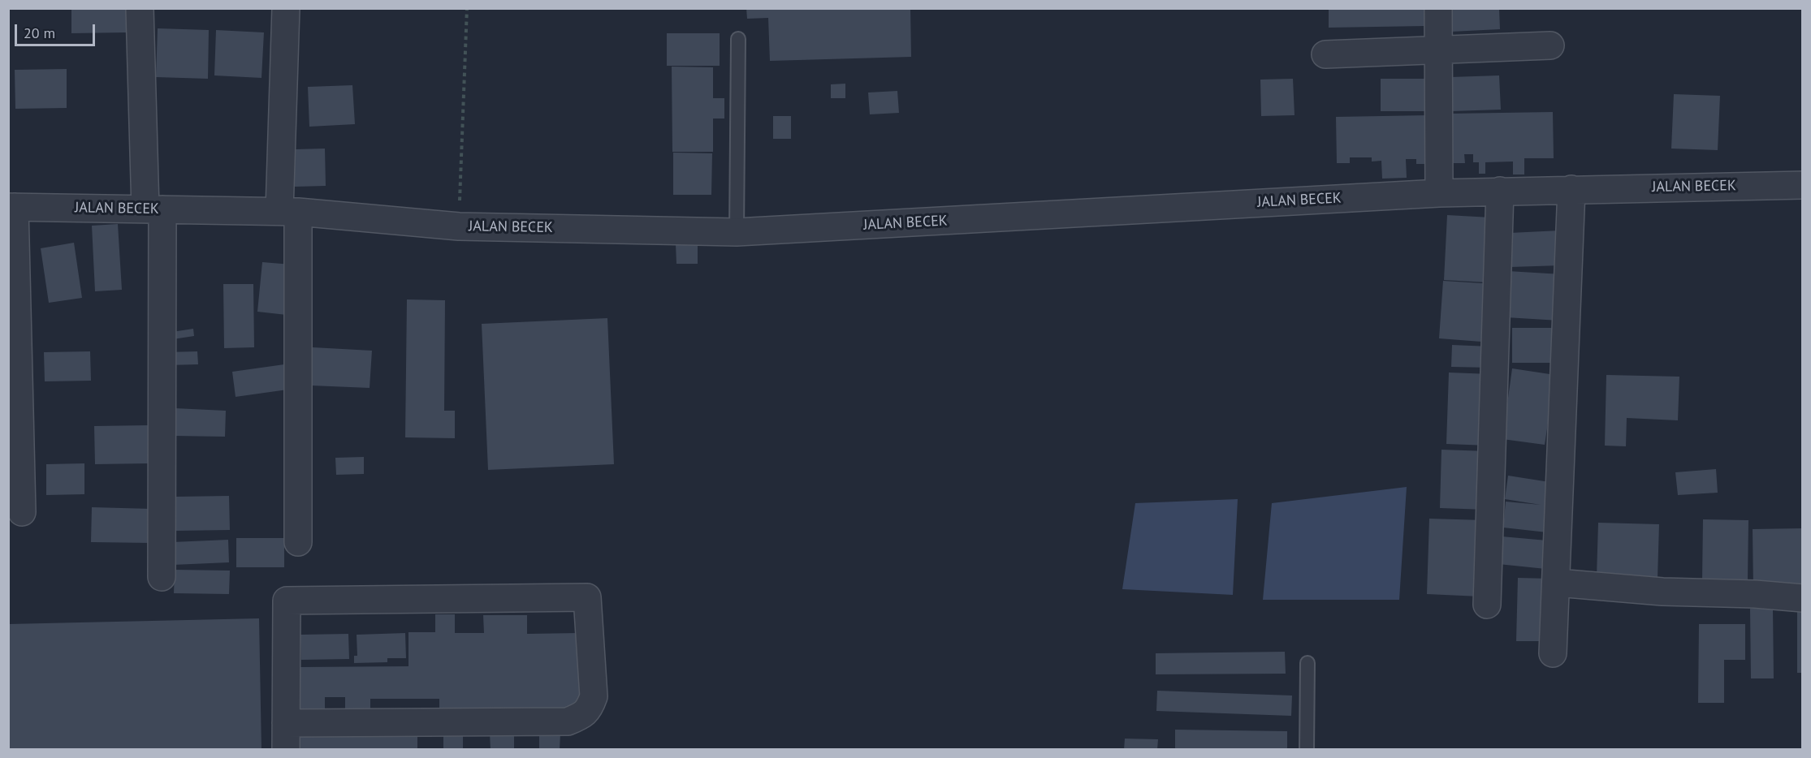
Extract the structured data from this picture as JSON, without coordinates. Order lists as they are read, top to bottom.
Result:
{
  "streets": {
    "street": ["JALAN BECEK"]
  },
  "scale_bar": "20 m"
}
